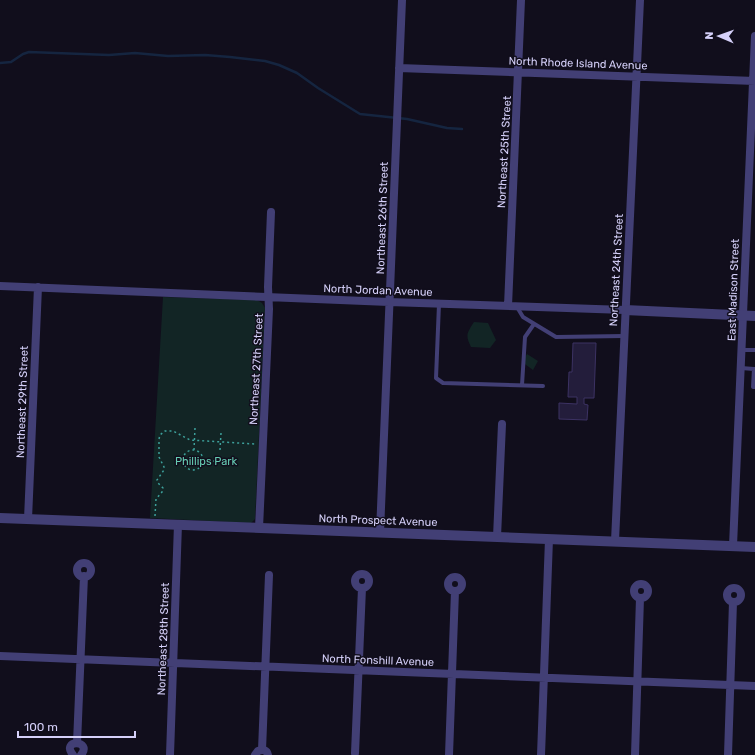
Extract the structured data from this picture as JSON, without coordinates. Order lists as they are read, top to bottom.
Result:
{
  "streets": {
    "street": [
      "North Rhode Island Avenue",
      "Northeast 25th Street",
      "Northeast 26th Street",
      "Northeast 24th Street",
      "North Jordan Avenue",
      "East Madison Street",
      "Northeast 27th Street",
      "Northeast 29th Street",
      "North Prospect Avenue",
      "Northeast 28th Street",
      "North Fonshill Avenue"
    ]
  },
  "crossings": [
    ["North Rhode Island Avenue", "Northeast 25th Street"],
    ["North Rhode Island Avenue", "Northeast 26th Street"],
    ["North Rhode Island Avenue", "Northeast 24th Street"],
    ["North Rhode Island Avenue", "East Madison Street"],
    ["Northeast 25th Street", "North Jordan Avenue"],
    ["Northeast 26th Street", "North Jordan Avenue"],
    ["Northeast 26th Street", "North Prospect Avenue"],
    ["Northeast 24th Street", "North Jordan Avenue"],
    ["Northeast 24th Street", "North Prospect Avenue"],
    ["North Jordan Avenue", "East Madison Street"],
    ["North Jordan Avenue", "Northeast 27th Street"],
    ["North Jordan Avenue", "Northeast 29th Street"],
    ["East Madison Street", "North Prospect Avenue"],
    ["Northeast 27th Street", "North Prospect Avenue"],
    ["Northeast 29th Street", "North Prospect Avenue"],
    ["North Prospect Avenue", "Northeast 28th Street"],
    ["Northeast 28th Street", "North Fonshill Avenue"]
  ],
  "parks": ["Phillips Park"],
  "scale_bar": "100 m",
  "north": "left"
}
